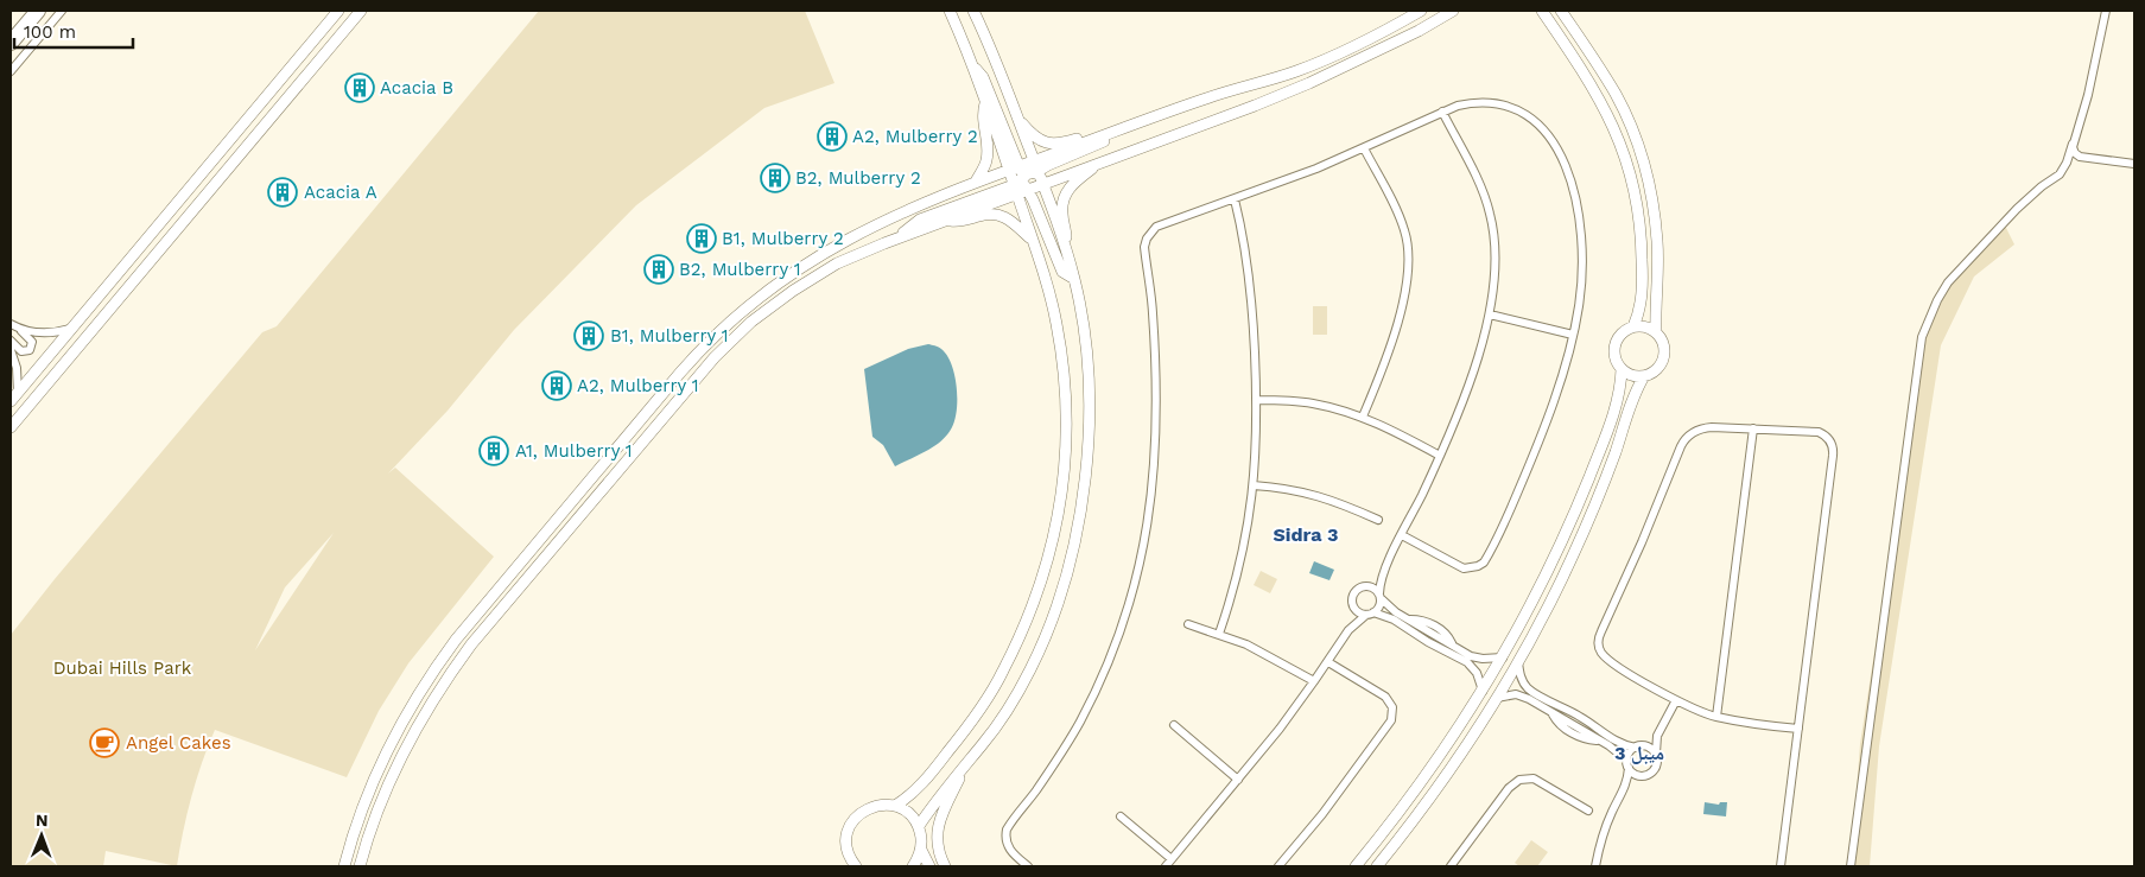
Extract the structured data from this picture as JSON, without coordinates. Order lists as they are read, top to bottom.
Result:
{
  "districts": ["Sidra 3", "ميبل 3"],
  "parks": ["Dubai Hills Park"],
  "places": {
    "building": [
      "Acacia B",
      "A2, Mulberry 2",
      "B2, Mulberry 2",
      "Acacia A",
      "B1, Mulberry 2",
      "B2, Mulberry 1",
      "B1, Mulberry 1",
      "A2, Mulberry 1",
      "A1, Mulberry 1"
    ],
    "cafe": ["Angel Cakes"]
  },
  "scale_bar": "100 m",
  "north": "top"
}
